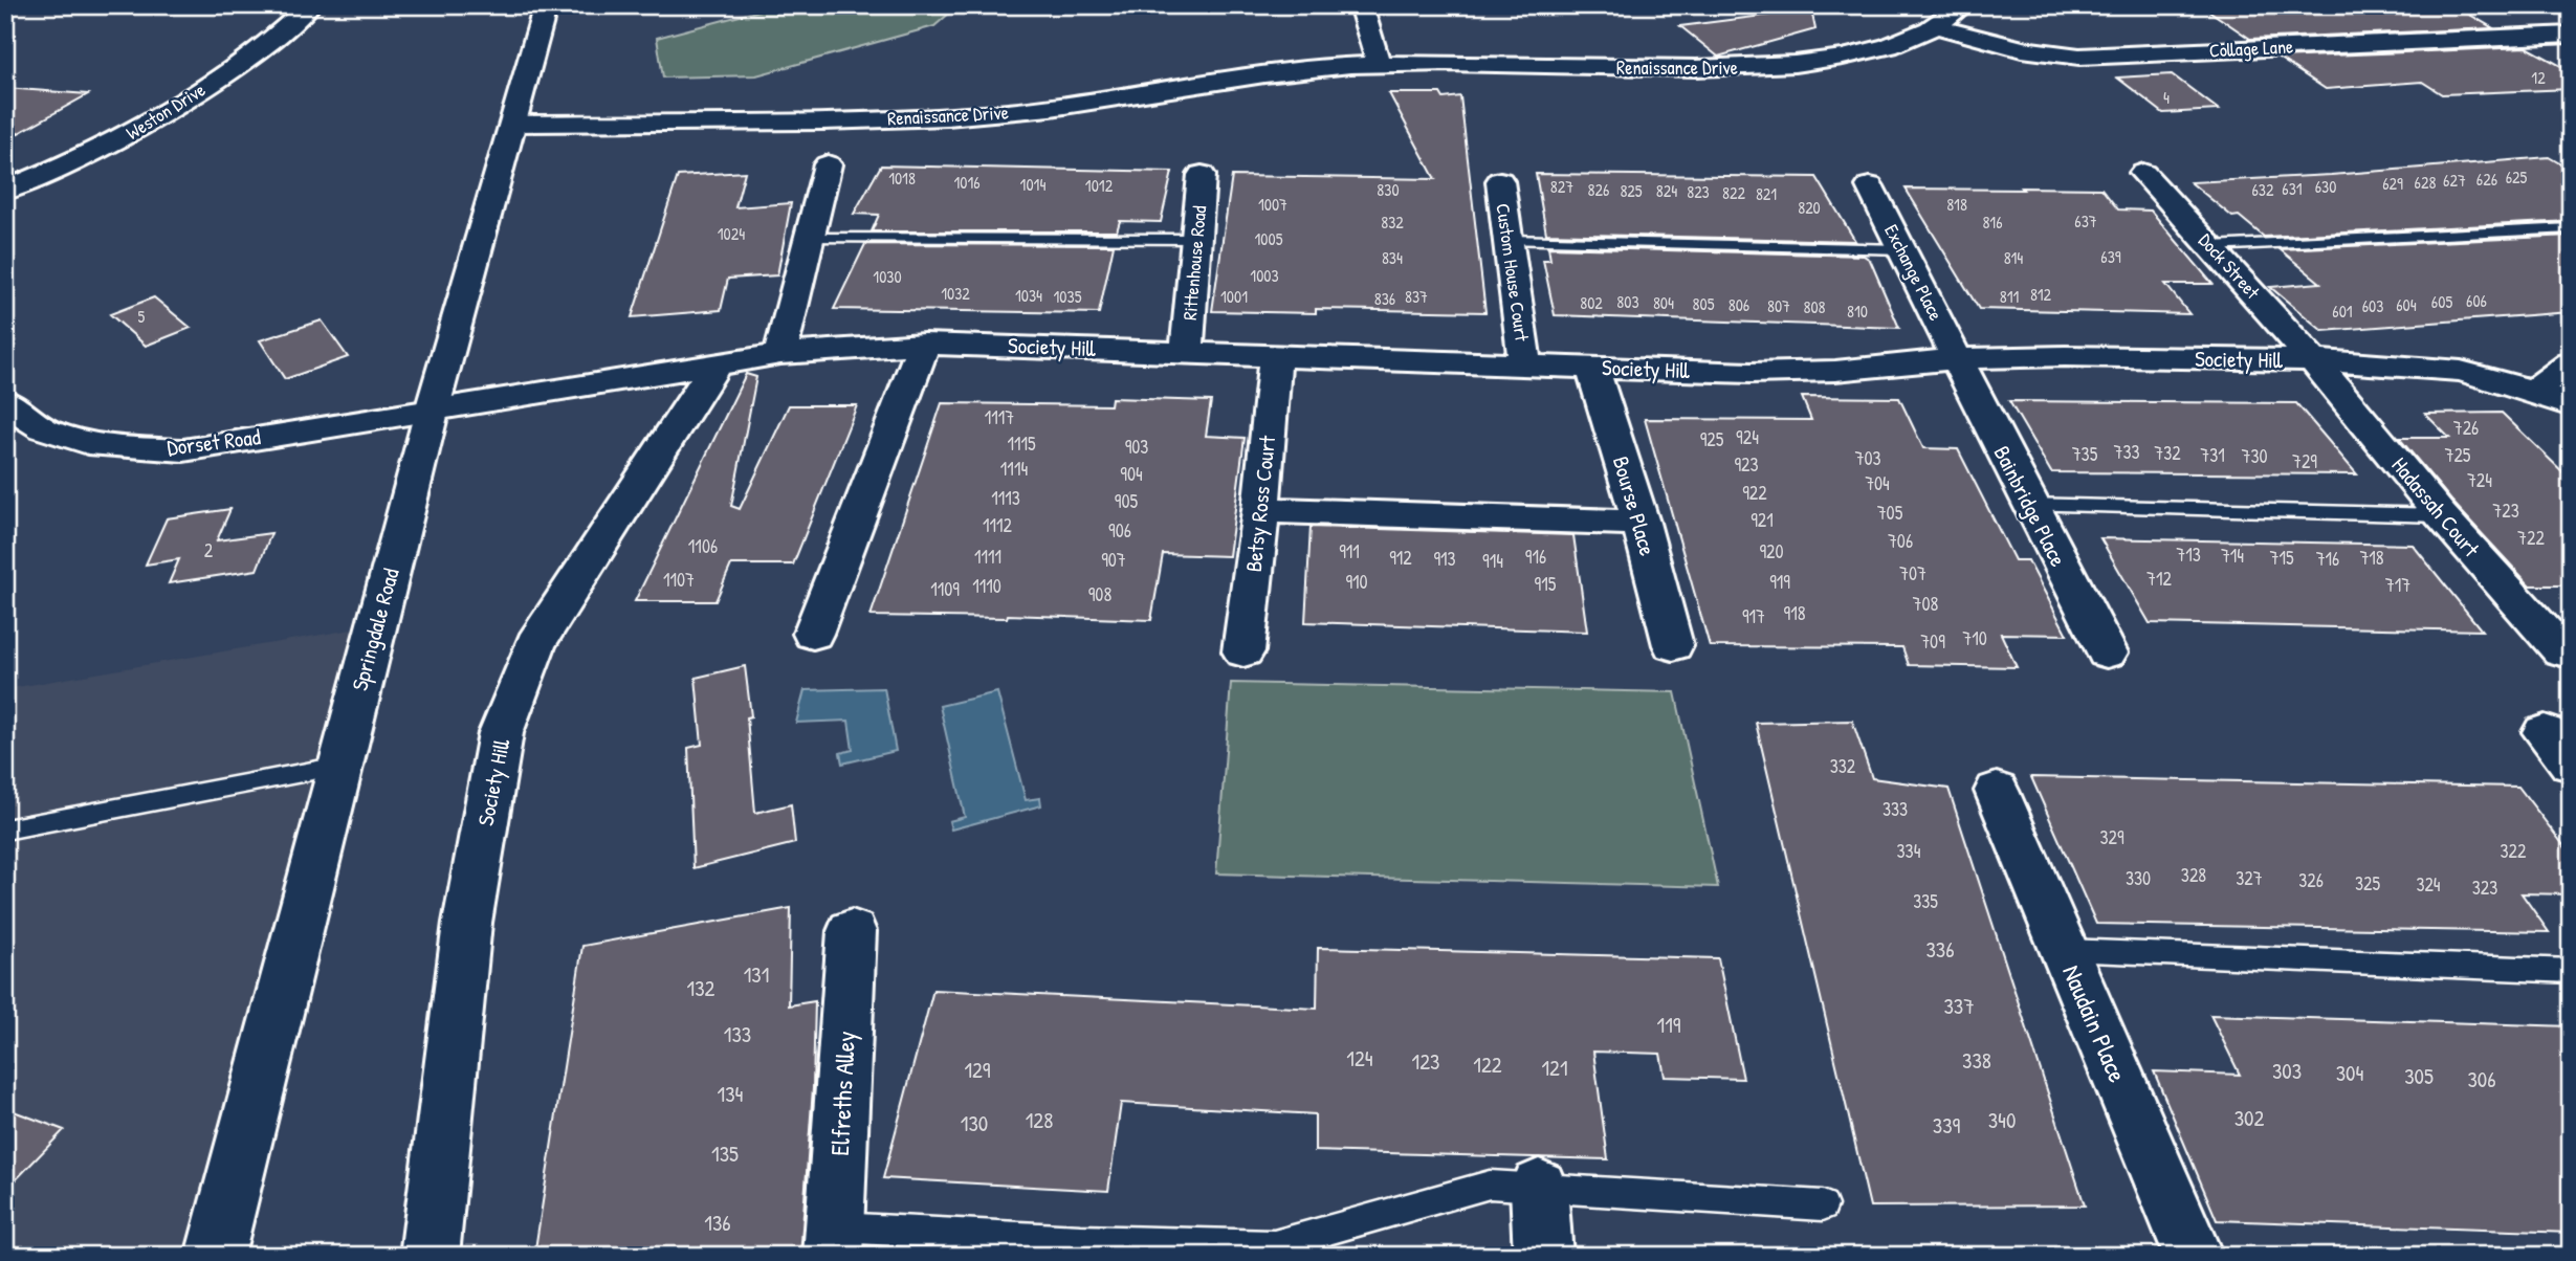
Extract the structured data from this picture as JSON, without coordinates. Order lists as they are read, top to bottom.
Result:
{
  "streets": {
    "street": [
      "Collage Lane",
      "Renaissance Drive",
      "Weston Drive",
      "Rittenhouse Road",
      "Dock Street",
      "Custom House Court",
      "Exchange Place",
      "Society Hill",
      "Dorset Road",
      "Betsy Ross Court",
      "Bourse Place",
      "Bainbridge Place",
      "Hadassah Court",
      "Springdale Road",
      "Naudain Place",
      "Elfreths Alley"
    ]
  },
  "crossings": [
    ["Collage Lane", "Renaissance Drive"],
    ["Renaissance Drive", "Springdale Road"],
    ["Rittenhouse Road", "Society Hill"],
    ["Dock Street", "Society Hill"],
    ["Dock Street", "Hadassah Court"],
    ["Custom House Court", "Society Hill"],
    ["Exchange Place", "Society Hill"],
    ["Exchange Place", "Bainbridge Place"],
    ["Society Hill", "Dorset Road"],
    ["Society Hill", "Betsy Ross Court"],
    ["Society Hill", "Bourse Place"],
    ["Society Hill", "Bainbridge Place"],
    ["Society Hill", "Hadassah Court"],
    ["Society Hill", "Springdale Road"],
    ["Dorset Road", "Springdale Road"]
  ],
  "house_numbers": [
    "12",
    "4",
    "625",
    "1018",
    "626",
    "627",
    "1016",
    "628",
    "629",
    "1014",
    "1012",
    "827",
    "630",
    "631",
    "830",
    "826",
    "632",
    "825",
    "824",
    "823",
    "822",
    "821",
    "1007",
    "818",
    "820",
    "637",
    "832",
    "816",
    "1024",
    "1005",
    "639",
    "834",
    "814",
    "1003",
    "1030",
    "1032",
    "812",
    "1034",
    "1035",
    "1001",
    "837",
    "811",
    "836",
    "606",
    "803",
    "605",
    "802",
    "804",
    "805",
    "806",
    "604",
    "807",
    "603",
    "808",
    "810",
    "601",
    "5",
    "1117",
    "726",
    "924",
    "925",
    "1115",
    "903",
    "733",
    "732",
    "735",
    "731",
    "725",
    "730",
    "703",
    "729",
    "923",
    "1114",
    "904",
    "724",
    "704",
    "922",
    "1113",
    "905",
    "723",
    "705",
    "921",
    "1112",
    "906",
    "722",
    "706",
    "1106",
    "2",
    "911",
    "920",
    "713",
    "714",
    "1111",
    "916",
    "912",
    "715",
    "718",
    "913",
    "716",
    "907",
    "914",
    "707",
    "712",
    "1107",
    "910",
    "919",
    "915",
    "717",
    "1110",
    "1109",
    "908",
    "708",
    "918",
    "917",
    "710",
    "709",
    "332",
    "333",
    "329",
    "334",
    "322",
    "328",
    "330",
    "327",
    "326",
    "325",
    "324",
    "323",
    "335",
    "336",
    "131",
    "132",
    "337",
    "119",
    "133",
    "124",
    "338",
    "123",
    "122",
    "121",
    "129",
    "303",
    "304",
    "305",
    "306",
    "134",
    "302",
    "128",
    "340",
    "130",
    "339",
    "135",
    "136"
  ]
}
